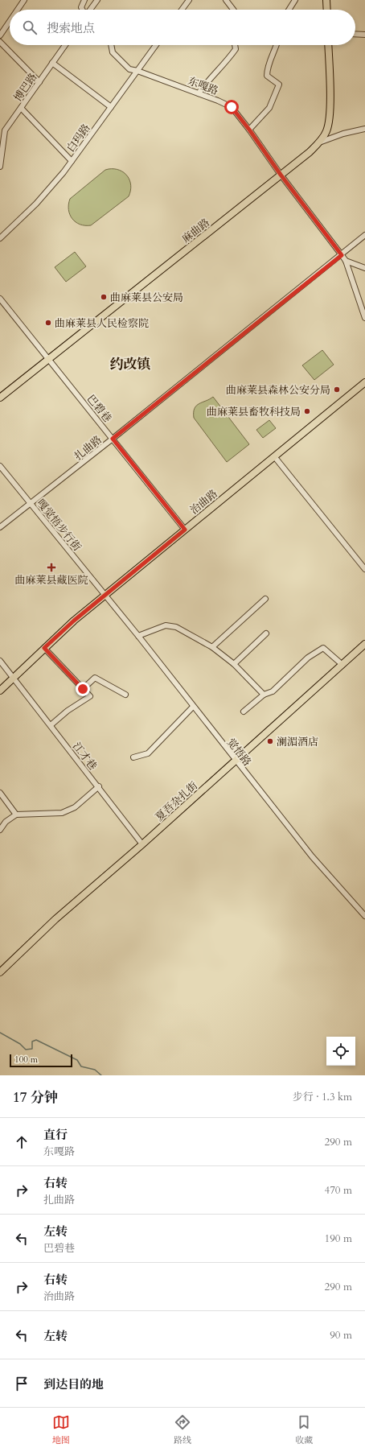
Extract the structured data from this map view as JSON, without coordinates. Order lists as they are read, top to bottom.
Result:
{
  "streets": {
    "main road": ["麻曲路", "治曲路", "夏吾杂扎街"],
    "street": [
      "东嘎路",
      "博巴路",
      "白玛路",
      "巴碧巷",
      "扎曲路",
      "嘎觉悟步行街",
      "觉悟路",
      "江才巷"
    ]
  },
  "crossings": [
    ["东嘎路", "白玛路"],
    ["东嘎路", "麻曲路"],
    ["东嘎路", "扎曲路"],
    ["麻曲路", "巴碧巷"],
    ["巴碧巷", "扎曲路"],
    ["巴碧巷", "治曲路"],
    ["扎曲路", "嘎觉悟步行街"],
    ["治曲路", "嘎觉悟步行街"],
    ["治曲路", "觉悟路"],
    ["治曲路", "江才巷"],
    ["嘎觉悟步行街", "觉悟路"],
    ["觉悟路", "夏吾杂扎街"],
    ["江才巷", "夏吾杂扎街"]
  ],
  "districts": ["约改镇"],
  "places": {
    "other": [
      "曲麻莱县公安局",
      "曲麻莱县人民检察院",
      "曲麻莱县森林公安分局",
      "曲麻莱县畜牧科技局",
      "澜湄酒店"
    ],
    "health": ["曲麻莱县藏医院"]
  },
  "scale_bar": "100 m",
  "page": {
    "search": "搜索地点",
    "scale": "100 m",
    "heading": ["17 分钟", "步行 · 1.3 km"],
    "list": [
      ["直行", "东嘎路", "290 m"],
      ["右转", "扎曲路", "470 m"],
      ["左转", "巴碧巷", "190 m"],
      ["右转", "治曲路", "290 m"],
      ["左转", "90 m"],
      "到达目的地"
    ],
    "nav": ["地图", "路线", "收藏"]
  }
}
